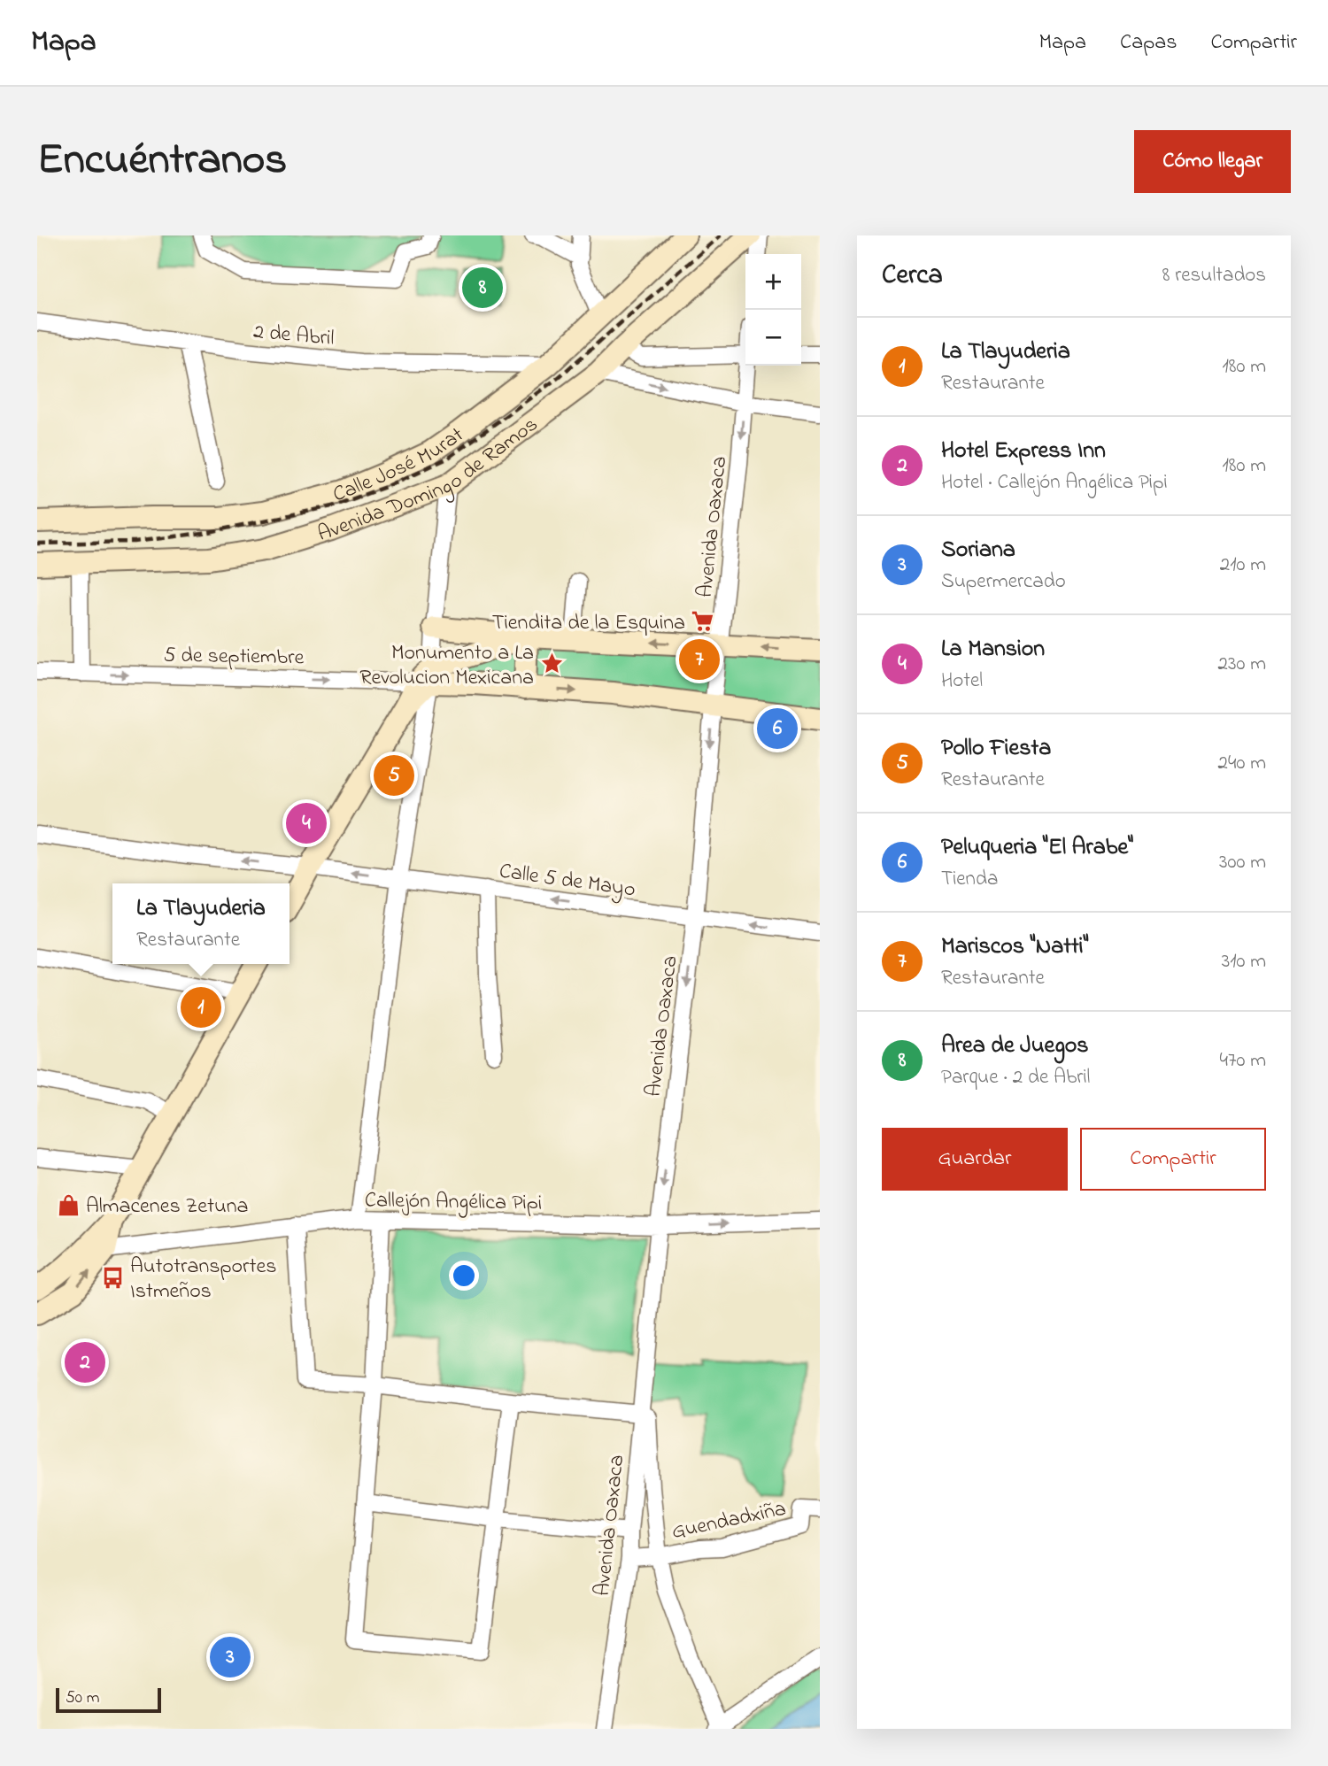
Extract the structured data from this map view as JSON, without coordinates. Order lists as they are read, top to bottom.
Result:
{
  "streets": {
    "street": [
      "2 de Abril",
      "Calle José Murat",
      "Avenida Domingo de Ramos",
      "Avenida Oaxaca",
      "5 de septiembre",
      "Calle 5 de Mayo",
      "Callejón Angélica Pipi",
      "Guendadxiña"
    ]
  },
  "crossings": [
    ["2 de Abril", "Calle José Murat"],
    ["Avenida Oaxaca", "Calle 5 de Mayo"],
    ["Avenida Oaxaca", "Callejón Angélica Pipi"],
    ["Avenida Oaxaca", "Guendadxiña"]
  ],
  "one_way": ["Avenida Oaxaca", "5 de septiembre", "Calle 5 de Mayo"],
  "places": {
    "supermarket": ["Tiendita de la Esquina"],
    "place": ["Monumento a La Revolucion Mexicana"],
    "shop": ["Almacenes Zetuna"],
    "bus stop": ["Autotransportes Istmeños"]
  },
  "scale_bar": "50 m",
  "page": {
    "header": "Mapa",
    "nav": ["Mapa", "Capas", "Compartir"],
    "title": "Encuéntranos",
    "buttons": [
      "Cómo llegar",
      ["Guardar", "Compartir"]
    ],
    "heading": ["Cerca", "8 resultados"],
    "map_buttons": ["+", "−"],
    "pins": [
      "8",
      "7",
      "6",
      "5",
      "4",
      "1",
      "2",
      "3"
    ],
    "list": [
      {
        "mark": "1",
        "name": "La Tlayuderia",
        "note": "Restaurante",
        "value": "180 m"
      },
      {
        "mark": "2",
        "name": "Hotel Express Inn",
        "note": "Hotel · Callejón Angélica Pipi",
        "value": "180 m"
      },
      {
        "mark": "3",
        "name": "Soriana",
        "note": "Supermercado",
        "value": "210 m"
      },
      {
        "mark": "4",
        "name": "La Mansion",
        "note": "Hotel",
        "value": "230 m"
      },
      {
        "mark": "5",
        "name": "Pollo Fiesta",
        "note": "Restaurante",
        "value": "240 m"
      },
      {
        "mark": "6",
        "name": "Peluqueria \"El Arabe\"",
        "note": "Tienda",
        "value": "300 m"
      },
      {
        "mark": "7",
        "name": "Mariscos \"Natti\"",
        "note": "Restaurante",
        "value": "310 m"
      },
      {
        "mark": "8",
        "name": "Area de Juegos",
        "note": "Parque · 2 de Abril",
        "value": "470 m"
      }
    ],
    "popup": ["La Tlayuderia", "Restaurante"],
    "scale": "50 m"
  }
}
